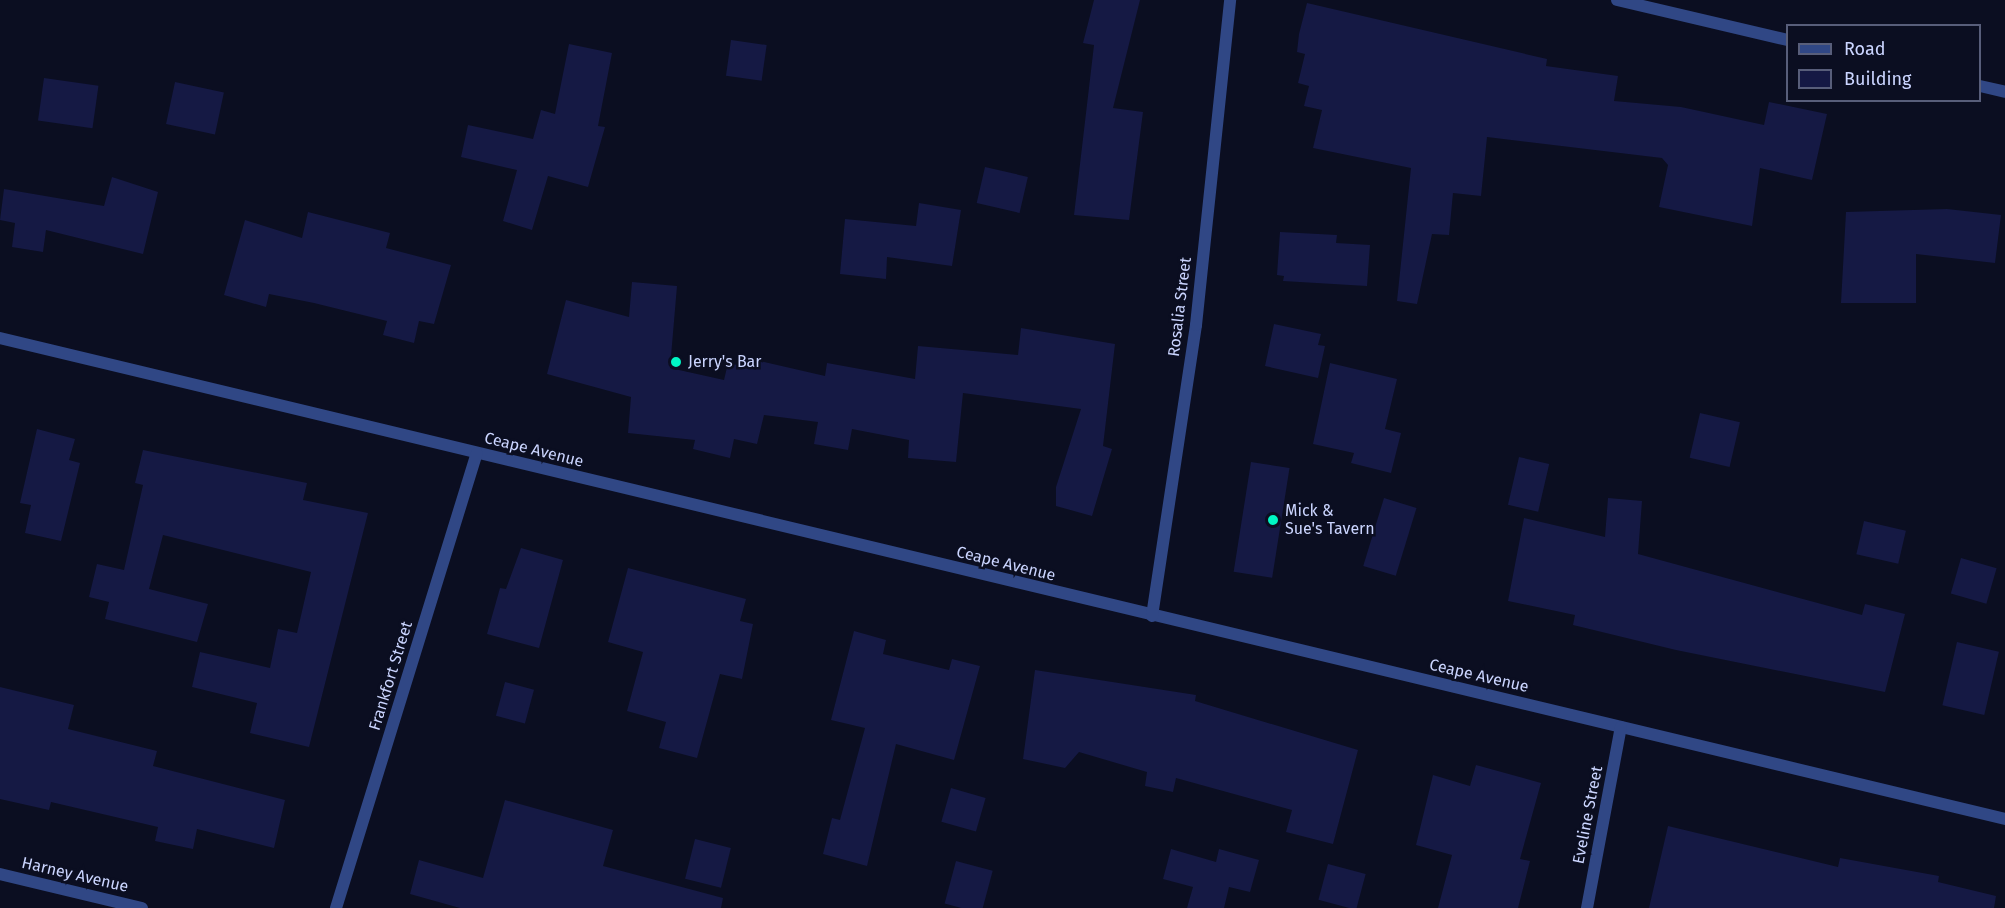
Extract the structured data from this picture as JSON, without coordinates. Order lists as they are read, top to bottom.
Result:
{
  "streets": {
    "street": [
      "Rosalia Street",
      "Ceape Avenue",
      "Frankfort Street",
      "Eveline Street",
      "Harney Avenue"
    ]
  },
  "crossings": [
    ["Rosalia Street", "Ceape Avenue"],
    ["Ceape Avenue", "Frankfort Street"],
    ["Ceape Avenue", "Eveline Street"]
  ],
  "places": ["Jerry's Bar", "Mick & Sue's Tavern"],
  "legend": ["Road", "Building"]
}
